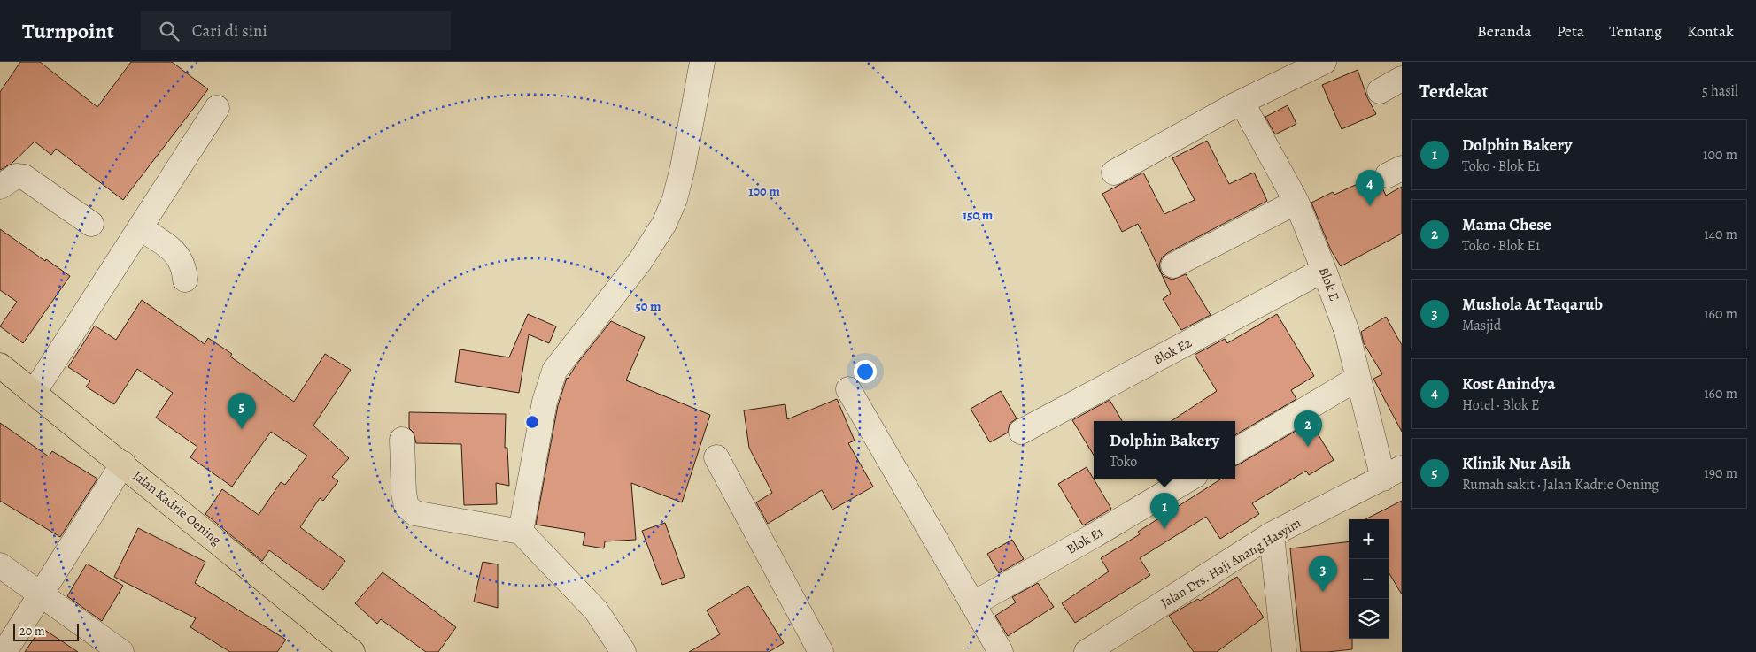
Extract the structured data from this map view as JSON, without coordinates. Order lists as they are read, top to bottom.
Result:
{
  "streets": {
    "main road": ["Jalan Kadrie Oening"],
    "street": [
      "Blok E",
      "Blok E2",
      "Blok E1",
      "Jalan Drs. Haji Anang Hasyim"
    ]
  },
  "crossings": [
    ["Blok E", "Blok E2"],
    ["Blok E", "Jalan Drs. Haji Anang Hasyim"]
  ],
  "scale_bar": "20 m",
  "page": {
    "header": "Turnpoint",
    "search": "Cari di sini",
    "nav": [
      "Beranda",
      "Peta",
      "Tentang",
      "Kontak"
    ],
    "heading": ["Terdekat", "5 hasil"],
    "list": [
      {
        "mark": "1",
        "name": "Dolphin Bakery",
        "note": "Toko · Blok E1",
        "value": "100 m"
      },
      {
        "mark": "2",
        "name": "Mama Chese",
        "note": "Toko · Blok E1",
        "value": "140 m"
      },
      {
        "mark": "3",
        "name": "Mushola At Taqarub",
        "note": "Masjid",
        "value": "160 m"
      },
      {
        "mark": "4",
        "name": "Kost Anindya",
        "note": "Hotel · Blok E",
        "value": "160 m"
      },
      {
        "mark": "5",
        "name": "Klinik Nur Asih",
        "note": "Rumah sakit · Jalan Kadrie Oening",
        "value": "190 m"
      }
    ],
    "pins": [
      "4",
      "5",
      "2",
      "1",
      "3"
    ],
    "popup": ["Dolphin Bakery", "Toko"],
    "map_buttons": ["+", "−"],
    "scale": "20 m"
  },
  "rings": ["100 m", "150 m", "50 m"]
}
